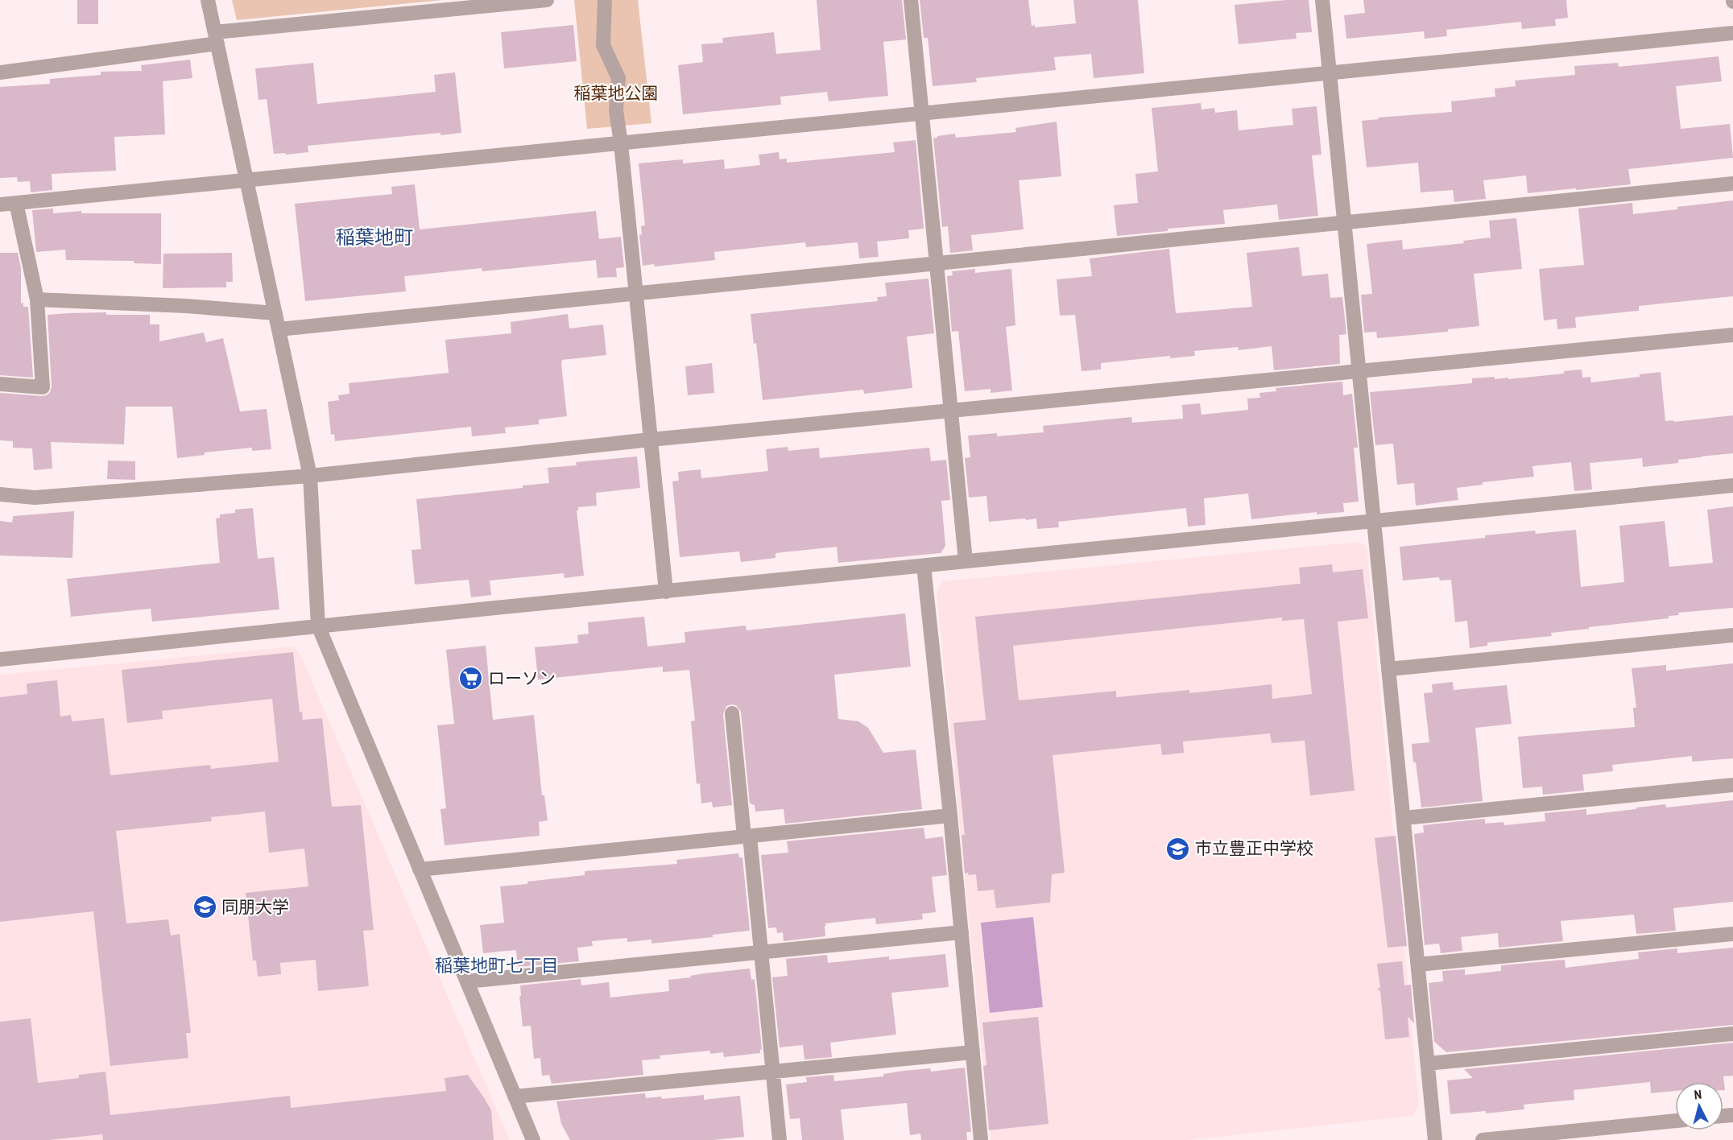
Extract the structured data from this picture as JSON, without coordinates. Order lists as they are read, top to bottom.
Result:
{
  "districts": ["稲葉地町", "稲葉地町七丁目"],
  "parks": ["稲葉地公園"],
  "places": {
    "supermarket": ["ローソン"],
    "school or university": ["市立豊正中学校", "同朋大学"]
  },
  "north": "top"
}
